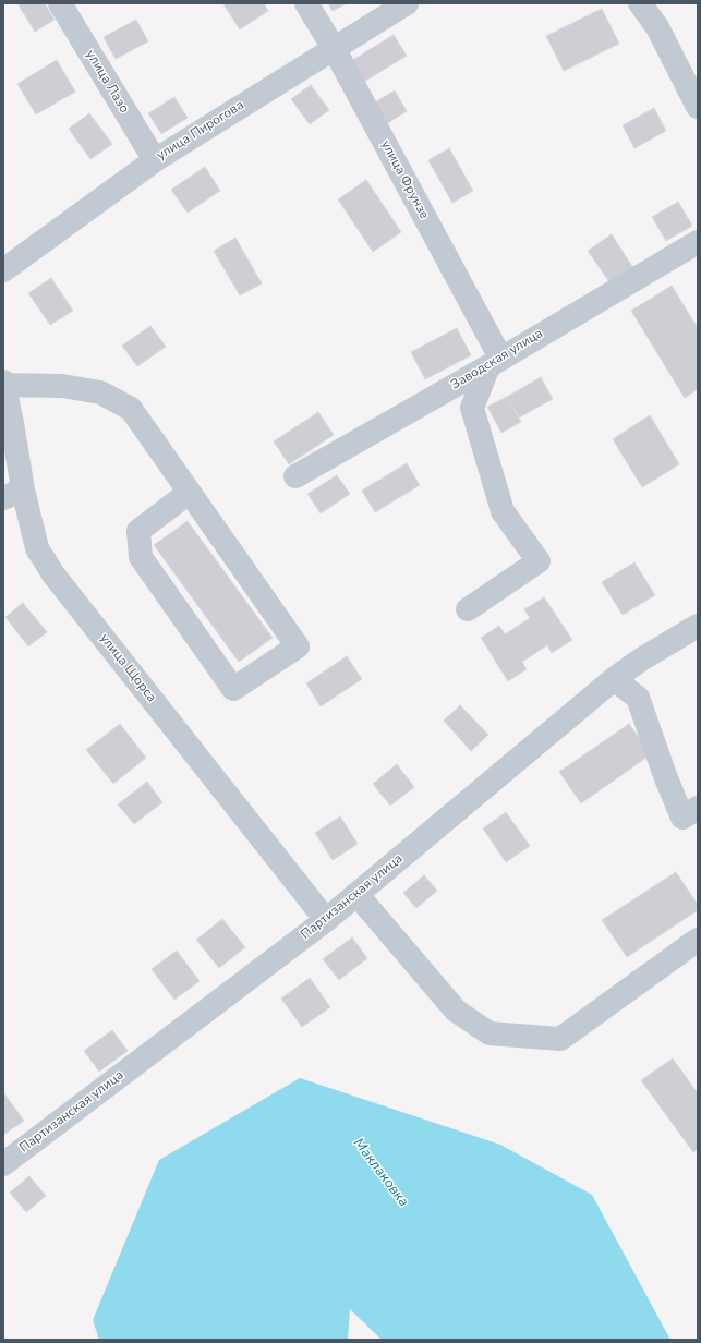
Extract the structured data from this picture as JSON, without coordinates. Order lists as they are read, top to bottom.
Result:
{
  "streets": {
    "street": [
      "улица Лазо",
      "улица Пирогова",
      "улица Фрунзе",
      "Заводская улица",
      "улица Щорса",
      "Партизанская улица"
    ]
  },
  "crossings": [
    ["улица Лазо", "улица Пирогова"],
    ["улица Пирогова", "улица Фрунзе"],
    ["улица Фрунзе", "Заводская улица"],
    ["улица Щорса", "Партизанская улица"]
  ],
  "water": ["Маклаковка"]
}
